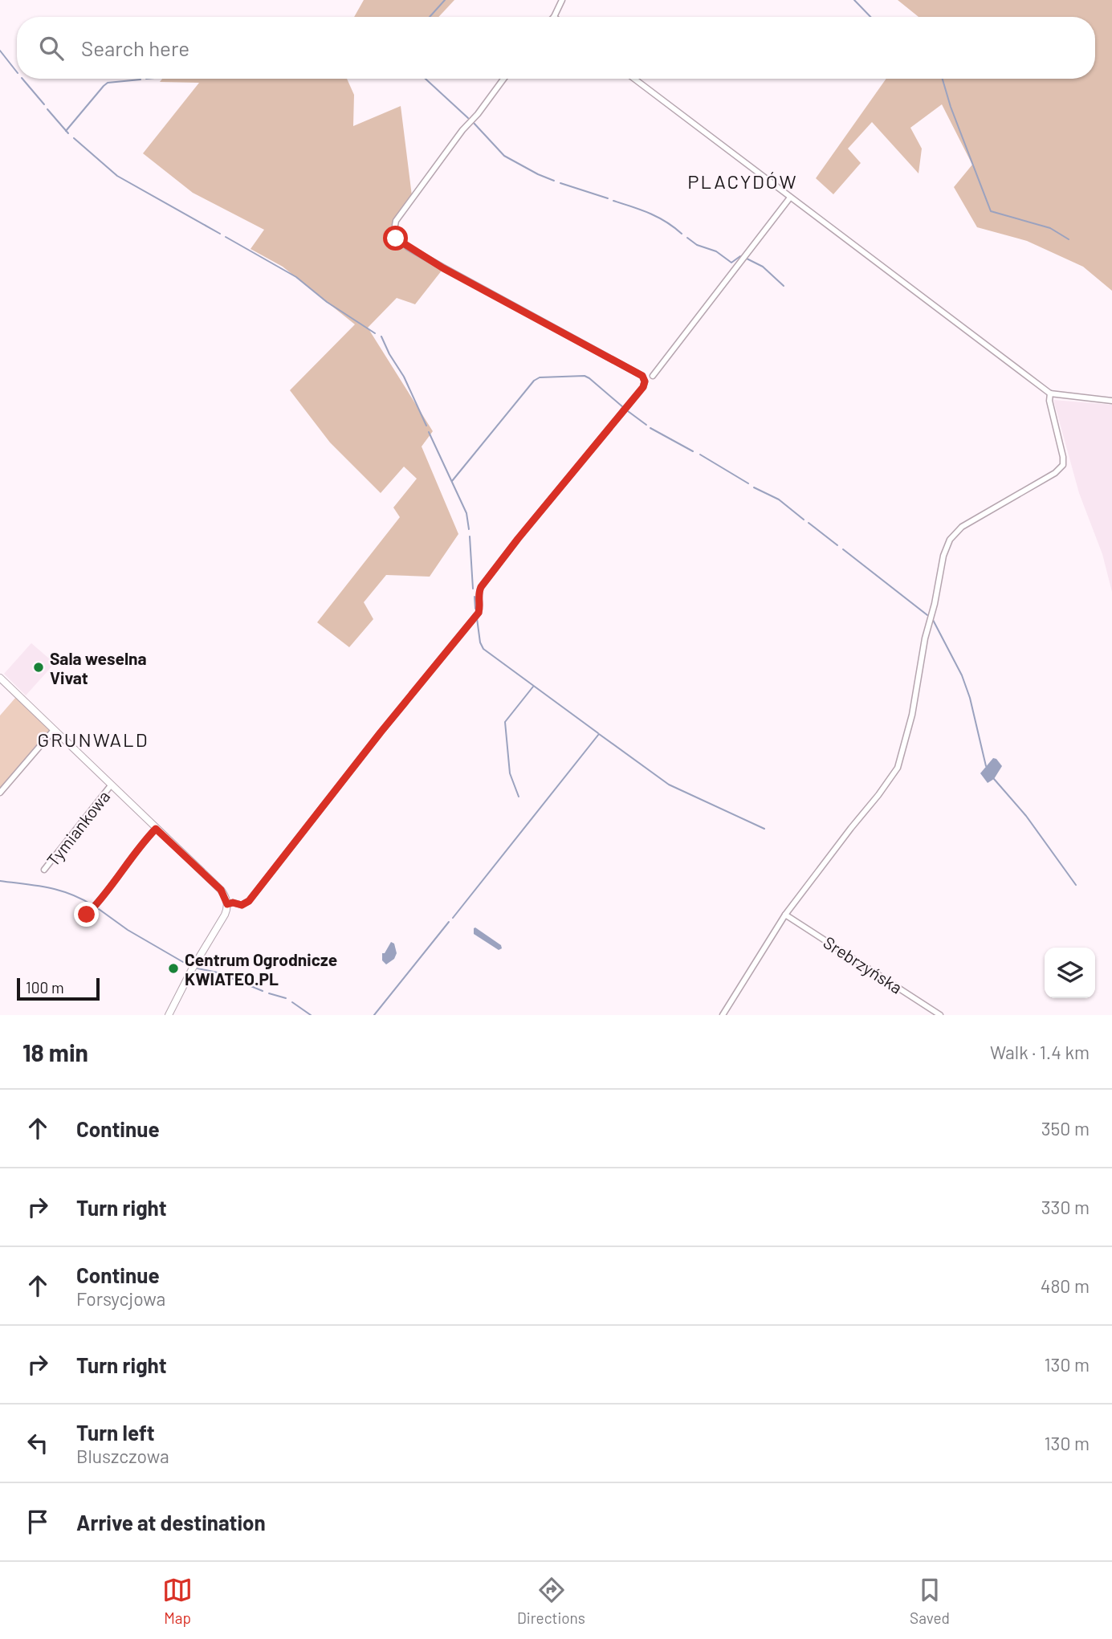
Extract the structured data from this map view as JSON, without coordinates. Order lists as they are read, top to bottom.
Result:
{
  "streets": {
    "street": ["Tymiankowa", "Srebrzyńska"]
  },
  "districts": ["PLACYDÓW", "GRUNWALD"],
  "places": ["Sala weselna Vivat", "Centrum Ogrodnicze KWIATEO.PL"],
  "scale_bar": "100 m",
  "page": {
    "search": "Search here",
    "scale": "100 m",
    "heading": ["18 min", "Walk · 1.4 km"],
    "list": [
      ["Continue", "350 m"],
      ["Turn right", "330 m"],
      ["Continue", "Forsycjowa", "480 m"],
      ["Turn right", "130 m"],
      ["Turn left", "Bluszczowa", "130 m"],
      "Arrive at destination"
    ],
    "nav": ["Map", "Directions", "Saved"]
  }
}
